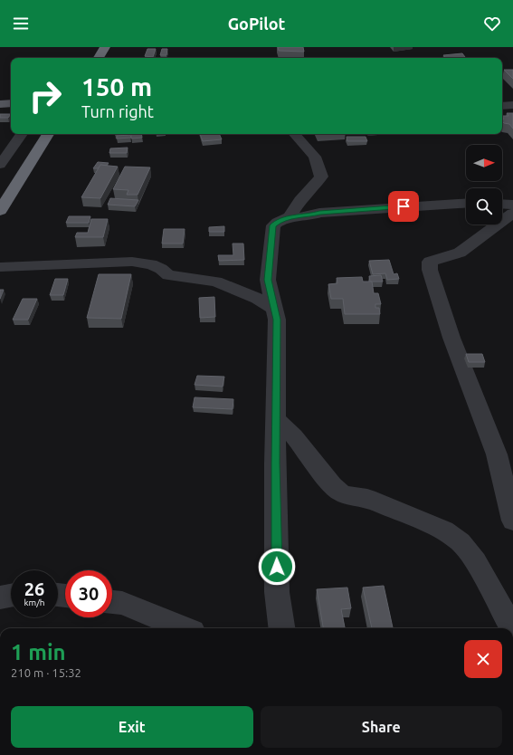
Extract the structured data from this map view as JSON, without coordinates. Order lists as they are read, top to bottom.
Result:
{
  "north": "right",
  "page": {
    "header": "GoPilot",
    "turn": ["150 m", "Turn right"],
    "speed": "26 km/h",
    "limit": "30",
    "heading": ["1 min", "210 m · 15:32"],
    "buttons": ["Exit", "Share"]
  }
}
